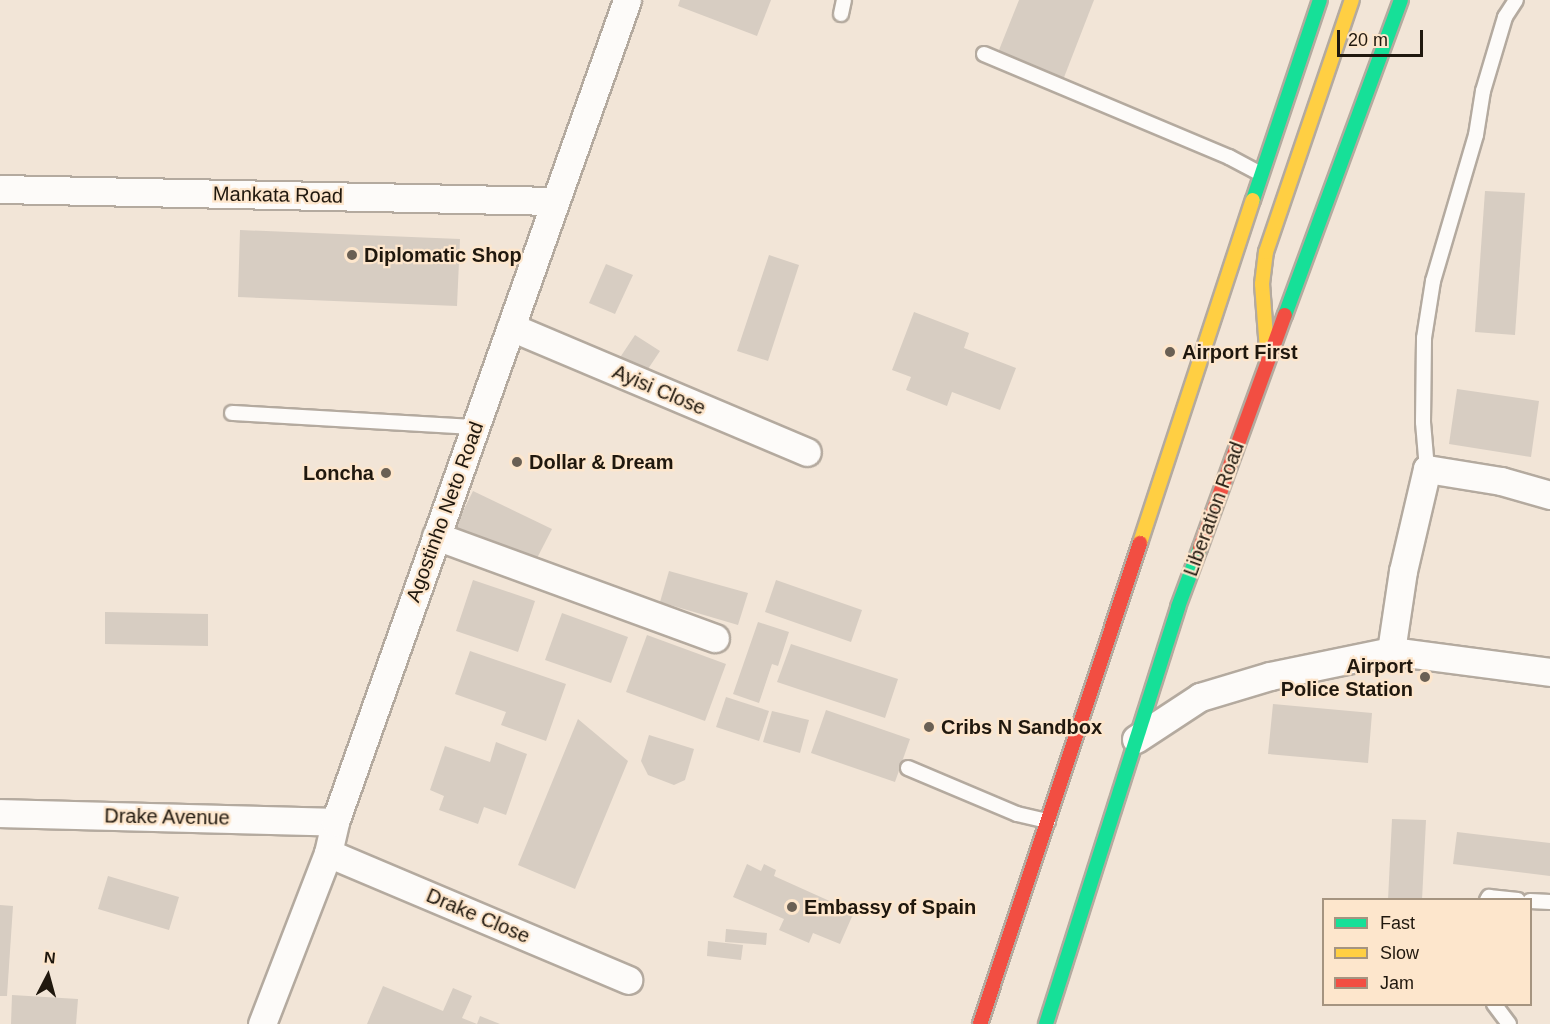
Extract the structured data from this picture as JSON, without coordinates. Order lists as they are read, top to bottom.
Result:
{
  "streets": {
    "highway": ["Liberation Road"],
    "street": [
      "Mankata Road",
      "Ayisi Close",
      "Agostinho Neto Road",
      "Drake Avenue",
      "Drake Close"
    ]
  },
  "crossings": [
    ["Mankata Road", "Agostinho Neto Road"],
    ["Ayisi Close", "Agostinho Neto Road"],
    ["Agostinho Neto Road", "Drake Avenue"],
    ["Agostinho Neto Road", "Drake Close"]
  ],
  "places": [
    "Diplomatic Shop",
    "Airport First",
    "Dollar & Dream",
    "Loncha",
    "Airport Police Station",
    "Cribs N Sandbox",
    "Embassy of Spain"
  ],
  "legend": ["Fast", "Slow", "Jam"],
  "scale_bar": "20 m",
  "north": "top"
}
